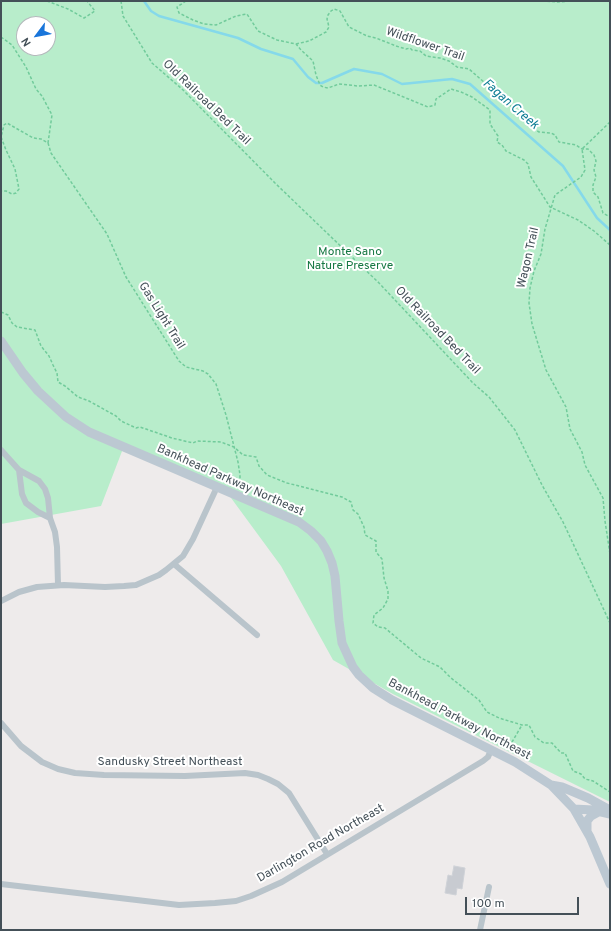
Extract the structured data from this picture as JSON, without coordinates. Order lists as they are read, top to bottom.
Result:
{
  "streets": {
    "street": ["Bankhead Parkway Northeast", "Sandusky Street Northeast", "Darlington Road Northeast"],
    "path": [
      "Wildflower Trail",
      "Old Railroad Bed Trail",
      "Wagon Trail",
      "Gas Light Trail"
    ]
  },
  "crossings": [
    ["Wildflower Trail", "Wagon Trail"],
    ["Gas Light Trail", "Bankhead Parkway Northeast"],
    ["Bankhead Parkway Northeast", "Darlington Road Northeast"],
    ["Sandusky Street Northeast", "Darlington Road Northeast"]
  ],
  "water": ["Fagan Creek"],
  "parks": ["Monte Sano Nature Preserve"],
  "scale_bar": "100 m",
  "north": "bottom left"
}
